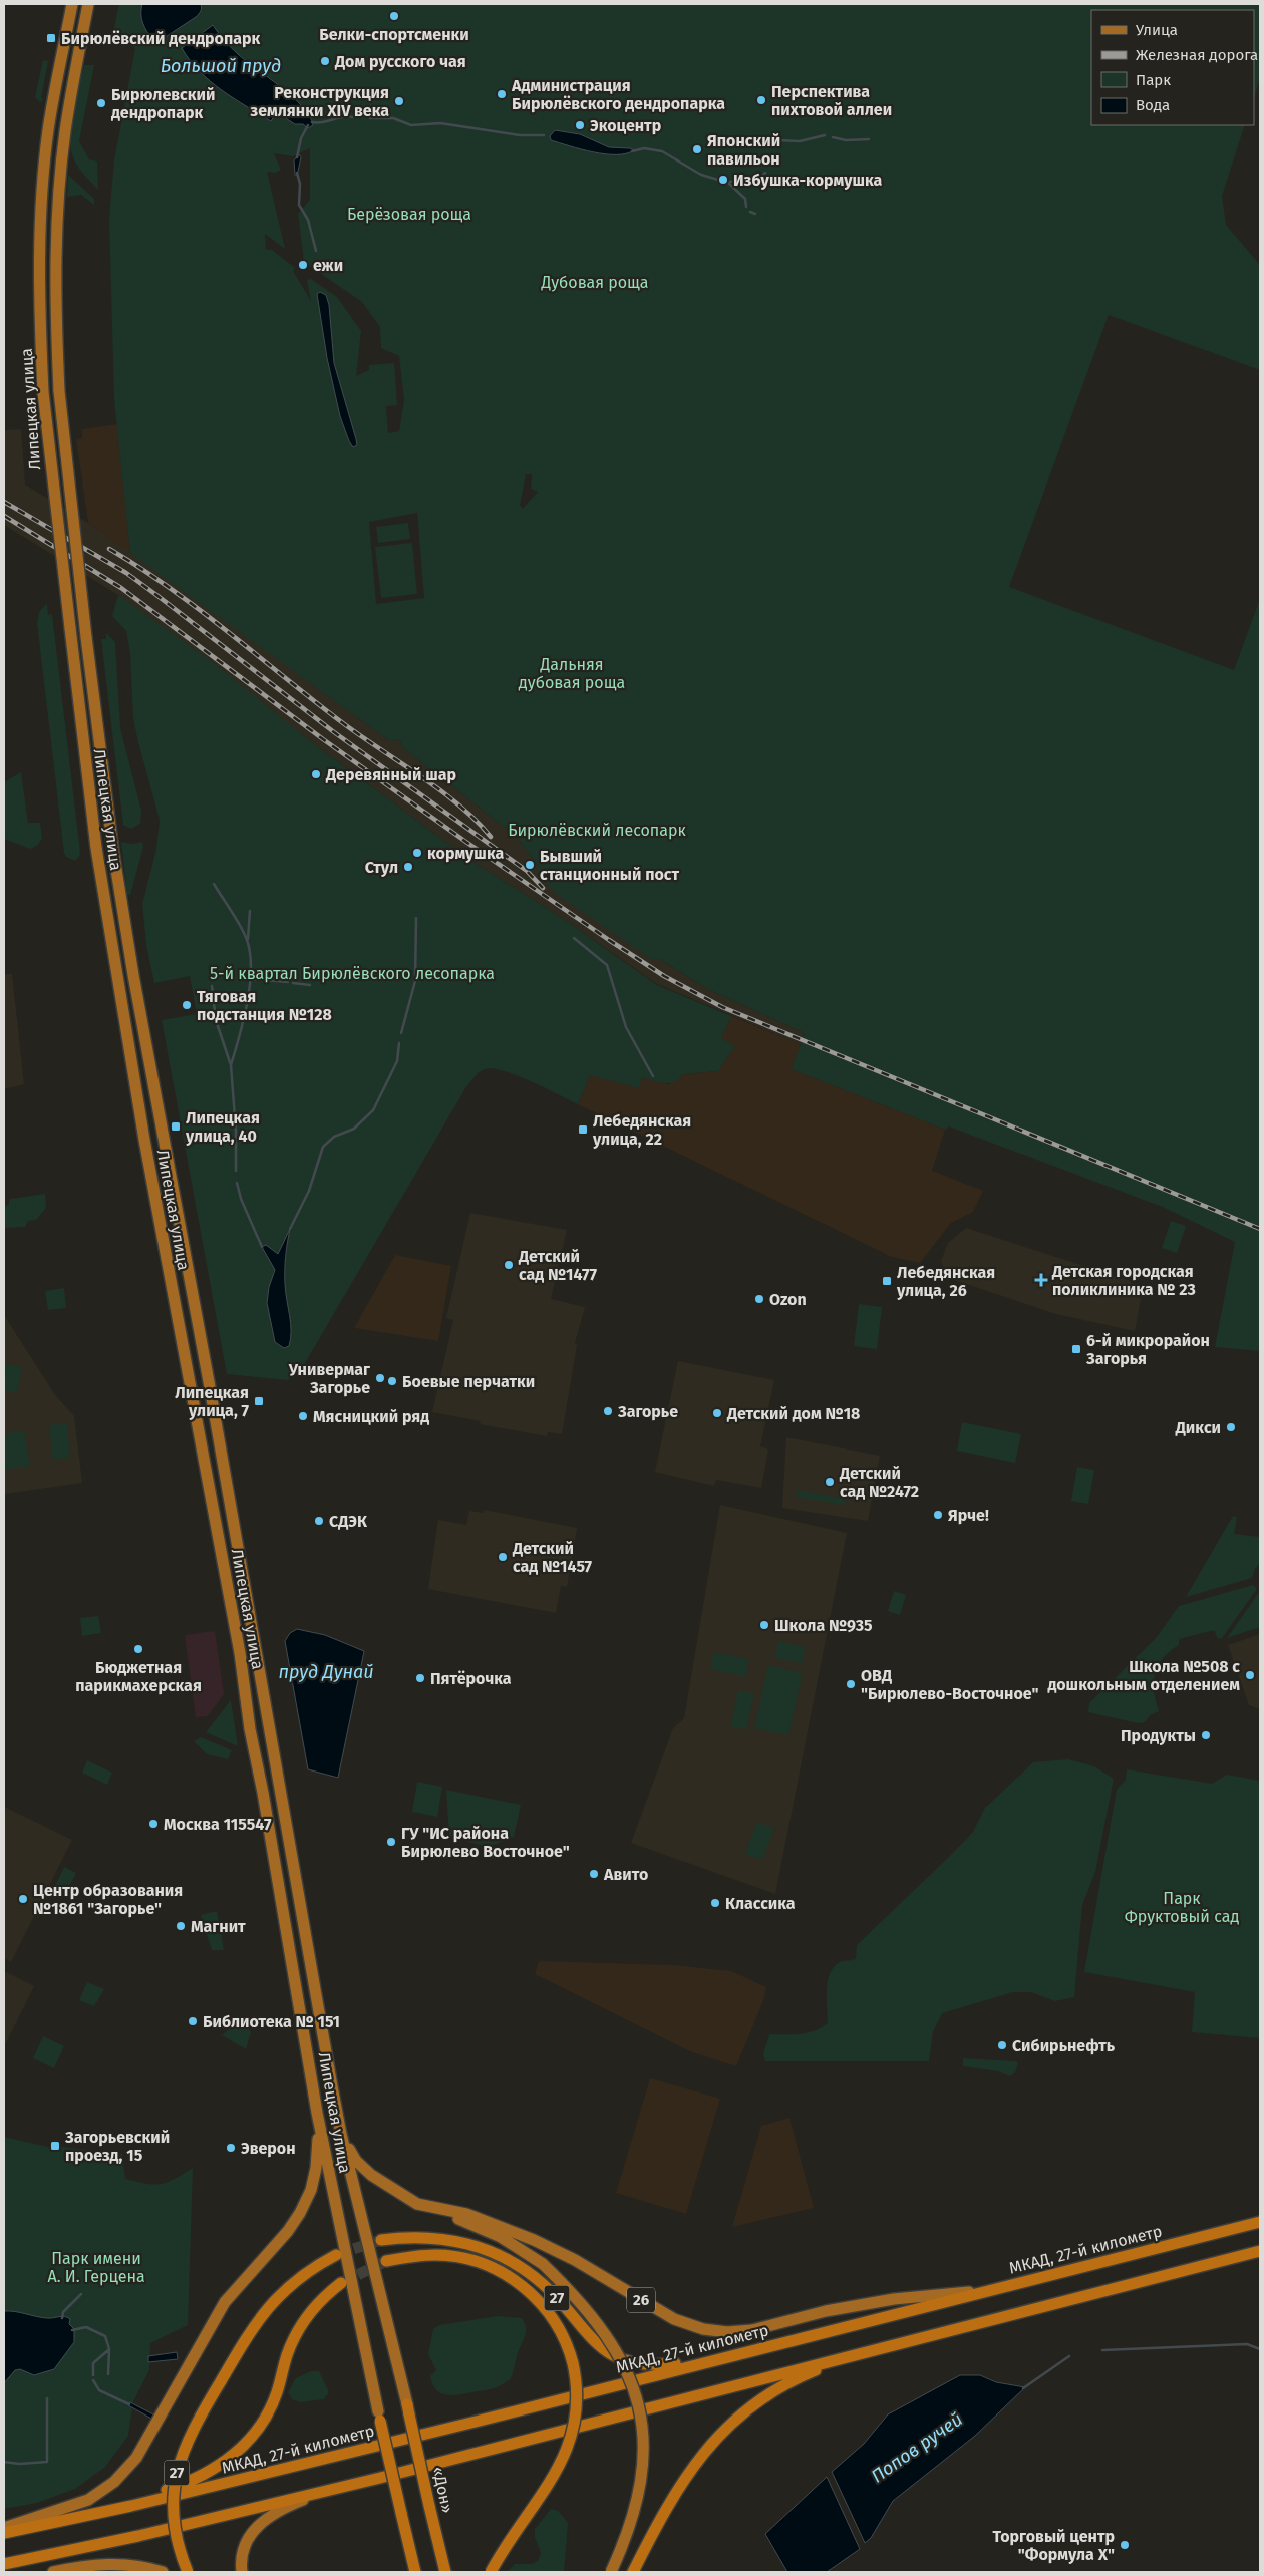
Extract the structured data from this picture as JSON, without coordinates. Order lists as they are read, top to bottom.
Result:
{
  "streets": {
    "highway": ["МКАД, 27-й километр", "27", "«Дон»"],
    "main road": ["Липецкая улица", "26"]
  },
  "crossings": [
    ["Липецкая улица", "26"],
    ["Липецкая улица", "«Дон»"],
    ["МКАД, 27-й километр", "27"],
    ["МКАД, 27-й километр", "26"]
  ],
  "water": ["Большой пруд", "пруд Дунай", "Попов ручей"],
  "parks": [
    "Берёзовая роща",
    "Дубовая роща",
    "Дальняя дубовая роща",
    "Бирюлёвский лесопарк",
    "5-й квартал Бирюлёвского лесопарка",
    "Парк Фруктовый сад",
    "Парк имени А. И. Герцена"
  ],
  "places": {
    "other": [
      "Белки-спортсменки",
      "Дом русского чая",
      "Администрация Бирюлёвского дендропарка",
      "Перспектива пихтовой аллеи",
      "Реконструкция землянки XIV века",
      "Бирюлевский дендропарк",
      "Экоцентр",
      "Японcкий павильон",
      "Избушка-кормушка",
      "ежи",
      "Деревянный шар",
      "кормушка",
      "Бывший станционный пост",
      "Стул",
      "Тяговая подстанция №128",
      "Детский сад №1477",
      "Ozon",
      "Универмаг Загорье",
      "Боевые перчатки",
      "Загорье",
      "Детский дом №18",
      "Мясницкий ряд",
      "Дикси",
      "Детский сад №2472",
      "Ярче!",
      "СДЭК",
      "Детский сад №1457",
      "Школа №935",
      "Бюджетная парикмахерская",
      "Школа №508 с дошкольным отделением",
      "Пятёрочка",
      "ОВД \"Бирюлево-Восточное\"",
      "Продукты",
      "Москва 115547",
      "ГУ \"ИС района Бирюлево Восточное\"",
      "Авито",
      "Центр образования №1861 \"Загорье\"",
      "Классика",
      "Магнит",
      "Библиотека № 151",
      "Сибирьнефть",
      "Эверон",
      "Торговый центр \"Формула X\""
    ],
    "transit": [
      "Бирюлёвский дендропарк",
      "Липецкая улица, 40",
      "Лебедянская улица, 22",
      "Лебедянская улица, 26",
      "6-й микрорайон Загорья",
      "Липецкая улица, 7",
      "Загорьевский проезд, 15"
    ],
    "health": ["Детская городская поликлиника № 23"]
  },
  "legend": [
    "Улица",
    "Железная дорога",
    "Парк",
    "Вода"
  ]
}
